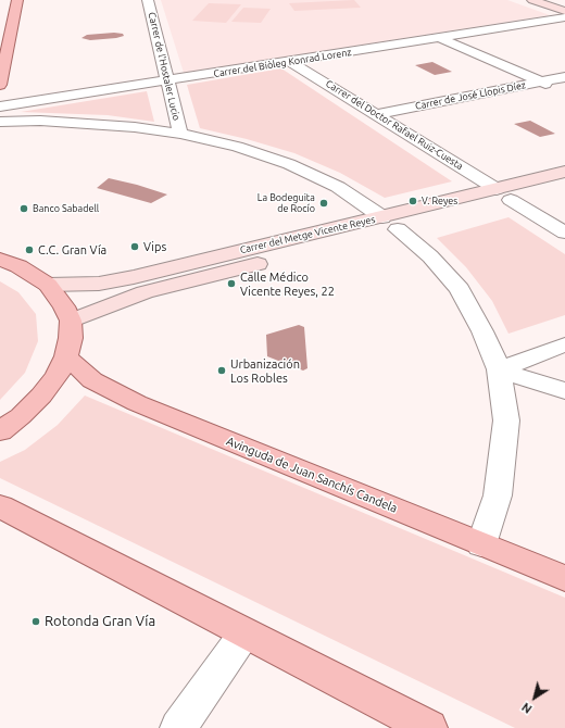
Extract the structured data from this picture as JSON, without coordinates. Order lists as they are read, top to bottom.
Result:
{
  "streets": {
    "main road": ["Avinguda de Juan Sanchís Candela"],
    "street": [
      "Carrer del Biòleg Konrad Lorenz",
      "Carrer de l'Hostaler Lucio",
      "Carrer de José Llopis Díez",
      "Carrer del Doctor Rafael Ruiz-Cuesta",
      "Carrer del Metge Vicente Reyes"
    ]
  },
  "crossings": [
    ["Carrer del Biòleg Konrad Lorenz", "Carrer de l'Hostaler Lucio"],
    ["Carrer del Biòleg Konrad Lorenz", "Carrer del Doctor Rafael Ruiz-Cuesta"],
    ["Carrer de José Llopis Díez", "Carrer del Doctor Rafael Ruiz-Cuesta"],
    ["Carrer del Doctor Rafael Ruiz-Cuesta", "Carrer del Metge Vicente Reyes"]
  ],
  "places": [
    "V. Reyes",
    "La Bodeguita de Rocío",
    "Banco Sabadell",
    "Vips",
    "C.C. Gran Vía",
    "Calle Médico Vicente Reyes, 22",
    "Urbanización Los Robles",
    "Rotonda Gran Vía"
  ],
  "north": "bottom left"
}
